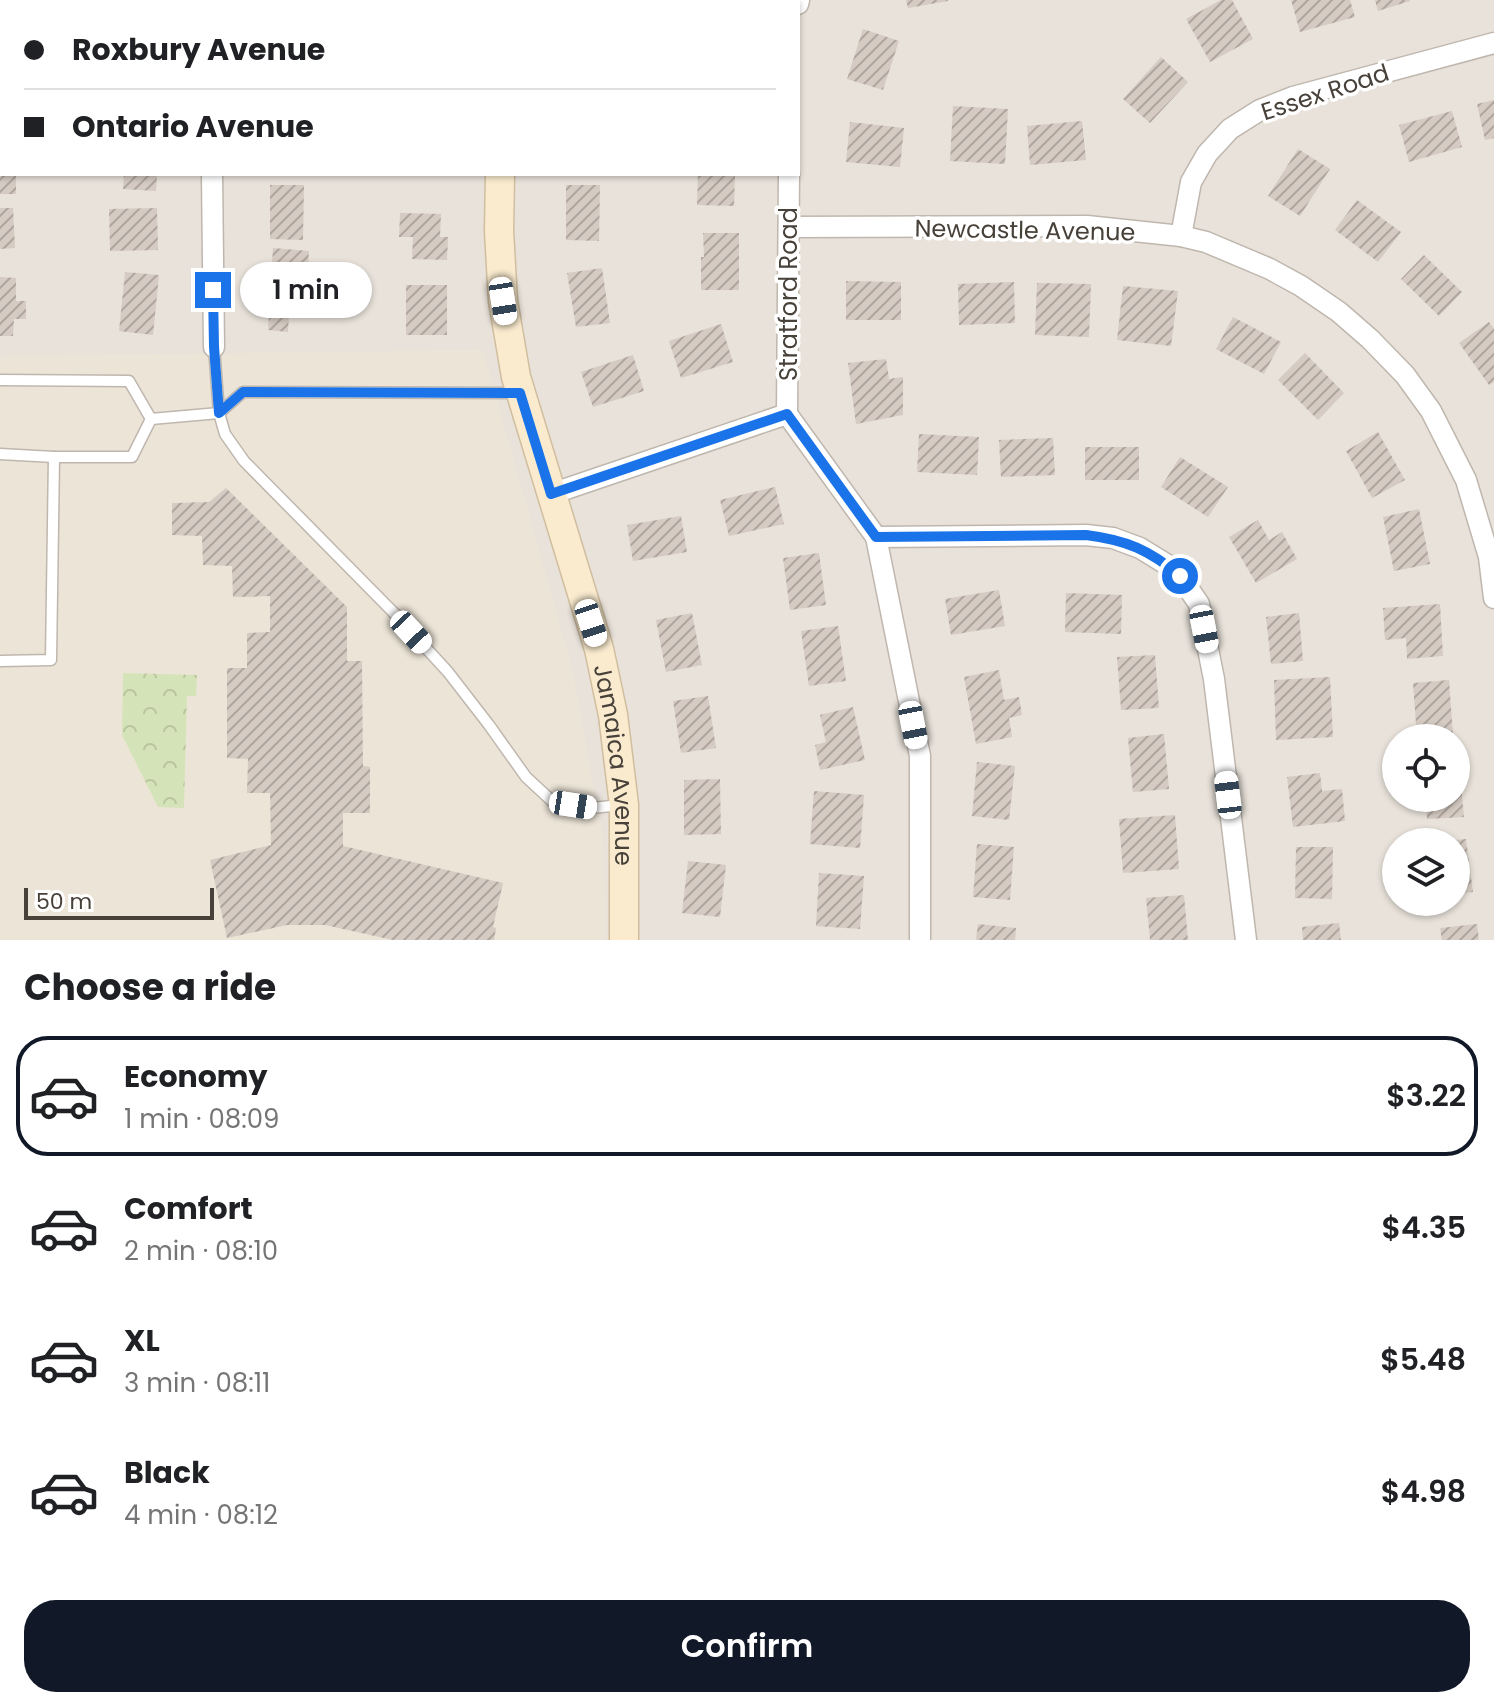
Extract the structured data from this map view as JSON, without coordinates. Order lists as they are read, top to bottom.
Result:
{
  "streets": {
    "street": [
      "Essex Road",
      "Newcastle Avenue",
      "Stratford Road",
      "Jamaica Avenue"
    ]
  },
  "crossings": [
    ["Essex Road", "Newcastle Avenue"],
    ["Newcastle Avenue", "Stratford Road"]
  ],
  "scale_bar": "50 m",
  "page": {
    "banner": ["Roxbury Avenue", "Ontario Avenue"],
    "bubble": "1 min",
    "scale": "50 m",
    "heading": "Choose a ride",
    "list": [
      {
        "name": "Economy",
        "note": "1 min · 08:09",
        "value": "$3.22"
      },
      {
        "name": "Comfort",
        "note": "2 min · 08:10",
        "value": "$4.35"
      },
      {
        "name": "XL",
        "note": "3 min · 08:11",
        "value": "$5.48"
      },
      {
        "name": "Black",
        "note": "4 min · 08:12",
        "value": "$4.98"
      }
    ],
    "buttons": "Confirm"
  }
}
